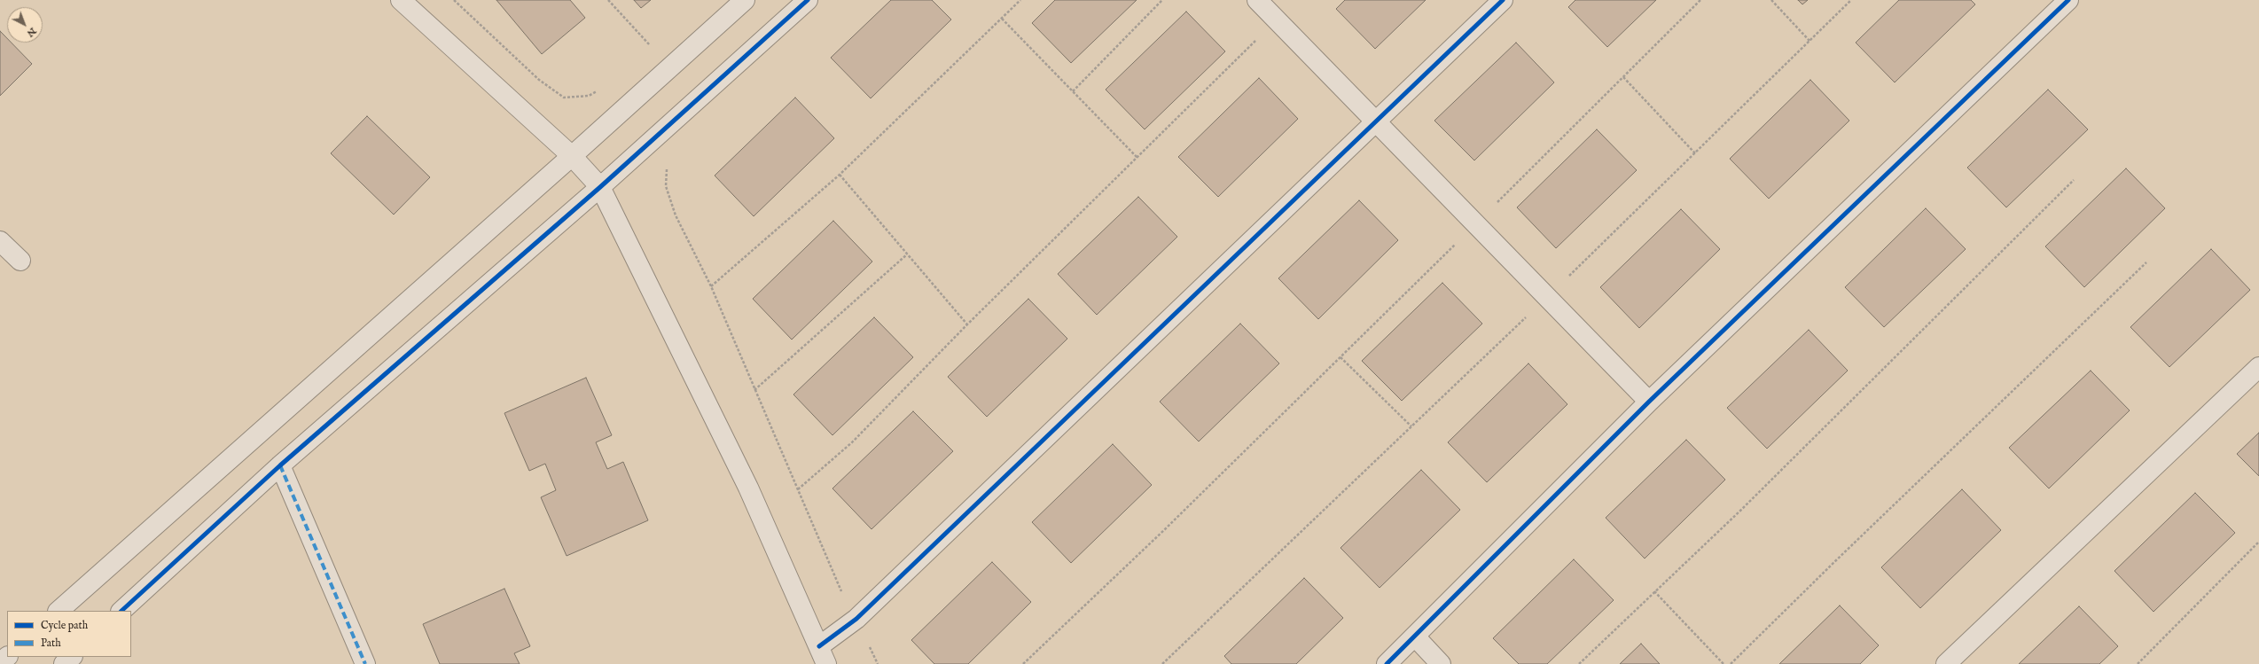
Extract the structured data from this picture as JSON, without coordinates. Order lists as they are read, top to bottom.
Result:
{
  "legend": ["Cycle path", "Path"],
  "north": "bottom right"
}
